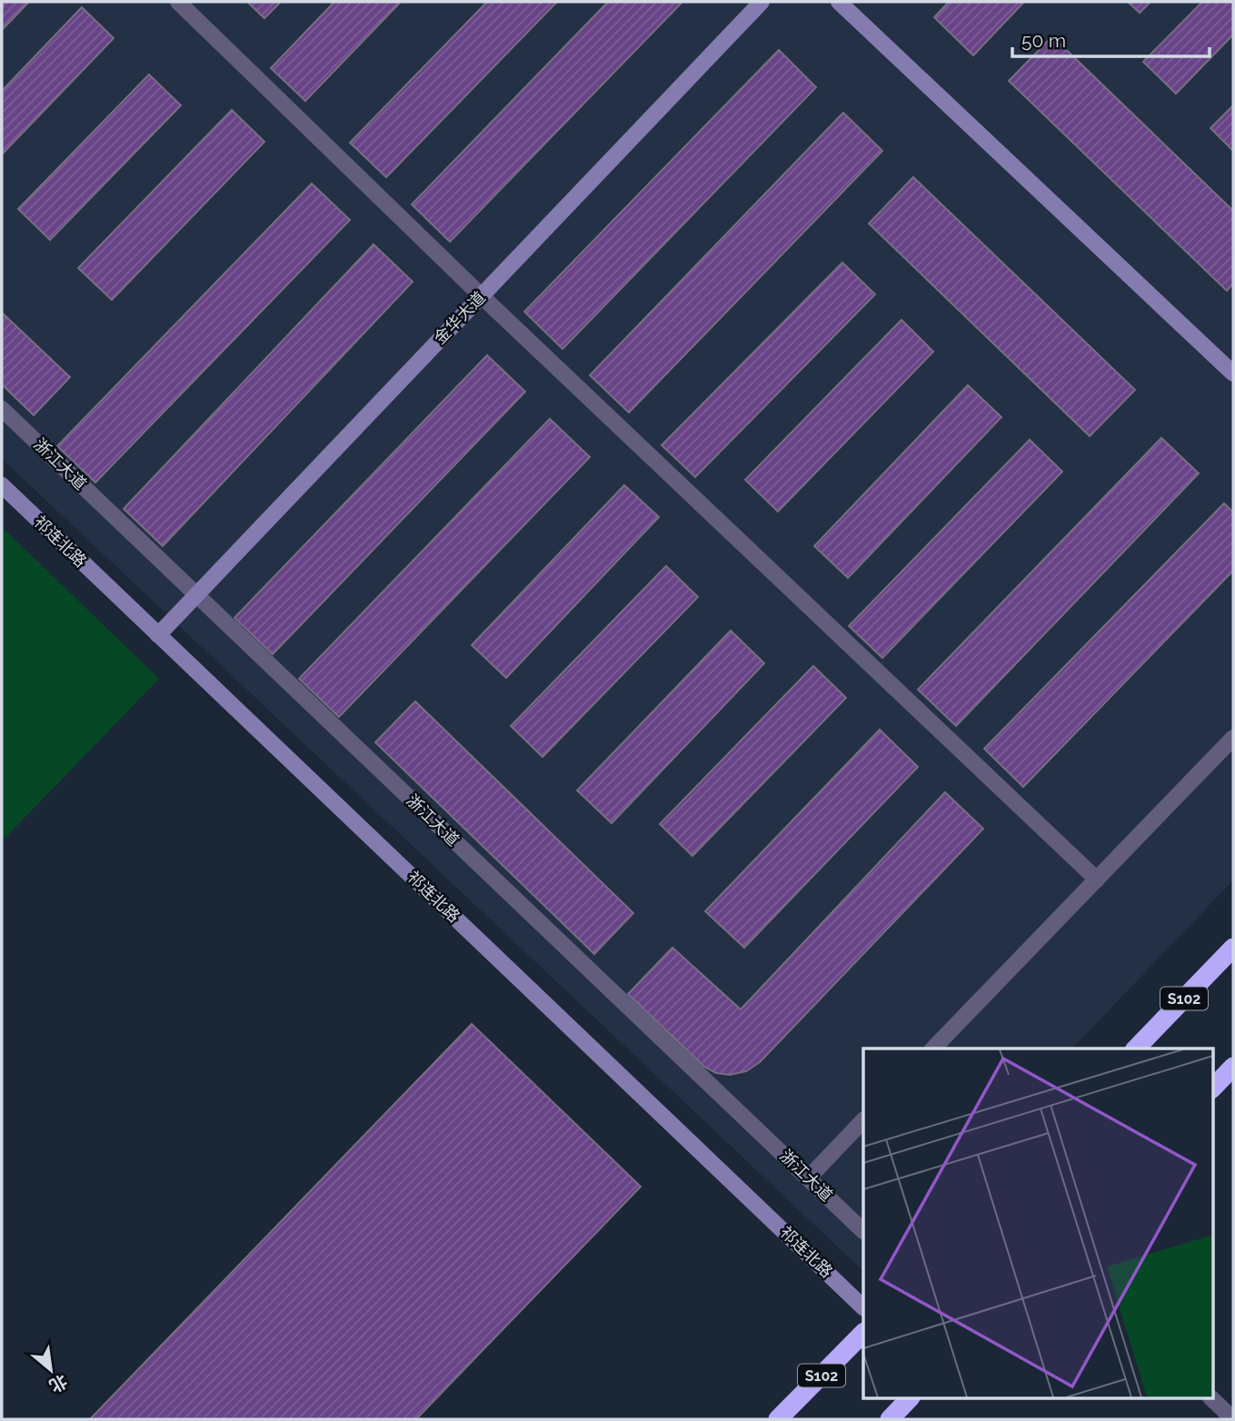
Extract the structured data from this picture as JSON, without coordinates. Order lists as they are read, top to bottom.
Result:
{
  "streets": {
    "highway": ["S102"],
    "street": ["金华大道", "浙江大道", "祁连北路"]
  },
  "crossings": [
    ["金华大道", "浙江大道"],
    ["金华大道", "祁连北路"]
  ],
  "scale_bar": "50 m",
  "north": "bottom right"
}
